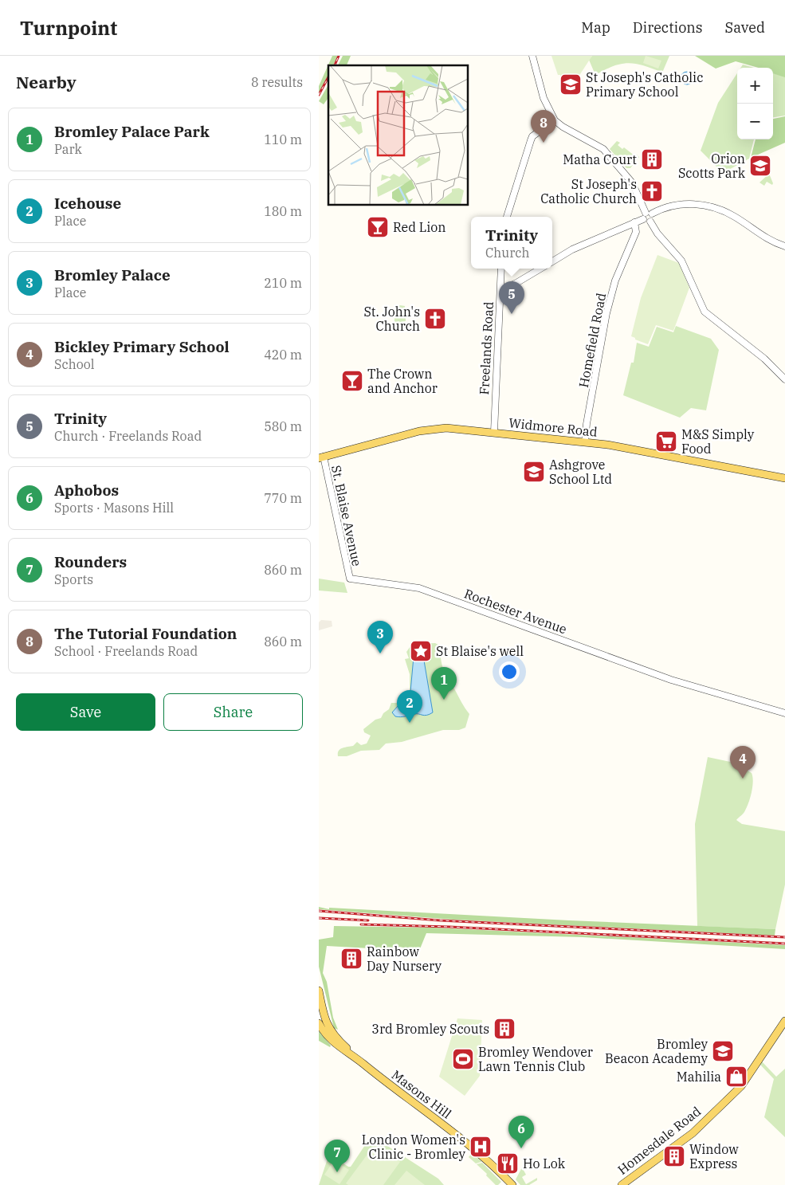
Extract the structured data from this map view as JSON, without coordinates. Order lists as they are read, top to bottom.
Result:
{
  "streets": {
    "main road": ["Widmore Road", "Masons Hill", "Homesdale Road"],
    "street": [
      "Homefield Road",
      "Freelands Road",
      "St. Blaise Avenue",
      "Rochester Avenue"
    ]
  },
  "crossings": [
    ["Homefield Road", "Widmore Road"],
    ["Freelands Road", "Widmore Road"],
    ["Widmore Road", "St. Blaise Avenue"],
    ["St. Blaise Avenue", "Rochester Avenue"]
  ],
  "places": {
    "school or university": [
      "St Joseph's Catholic Primary School",
      "Orion Scotts Park",
      "Ashgrove School Ltd",
      "Bromley Beacon Academy"
    ],
    "building": [
      "Matha Court",
      "Rainbow Day Nursery",
      "3rd Bromley Scouts",
      "Window Express"
    ],
    "church": ["St Joseph's Catholic Church", "St. John's Church"],
    "bar": ["Red Lion", "The Crown and Anchor"],
    "supermarket": ["M&S Simply Food"],
    "place": ["St Blaise's well"],
    "sports": ["Bromley Wendover Lawn Tennis Club"],
    "shop": ["Mahilia"],
    "hospital": ["London Women's Clinic - Bromley"],
    "restaurant": ["Ho Lok"]
  },
  "page": {
    "header": "Turnpoint",
    "nav": ["Map", "Directions", "Saved"],
    "heading": ["Nearby", "8 results"],
    "map_buttons": ["+", "−"],
    "list": [
      {
        "mark": "1",
        "name": "Bromley Palace Park",
        "note": "Park",
        "value": "110 m"
      },
      {
        "mark": "2",
        "name": "Icehouse",
        "note": "Place",
        "value": "180 m"
      },
      {
        "mark": "3",
        "name": "Bromley Palace",
        "note": "Place",
        "value": "210 m"
      },
      {
        "mark": "4",
        "name": "Bickley Primary School",
        "note": "School",
        "value": "420 m"
      },
      {
        "mark": "5",
        "name": "Trinity",
        "note": "Church · Freelands Road",
        "value": "580 m"
      },
      {
        "mark": "6",
        "name": "Aphobos",
        "note": "Sports · Masons Hill",
        "value": "770 m"
      },
      {
        "mark": "7",
        "name": "Rounders",
        "note": "Sports",
        "value": "860 m"
      },
      {
        "mark": "8",
        "name": "The Tutorial Foundation",
        "note": "School · Freelands Road",
        "value": "860 m"
      }
    ],
    "pins": [
      "8",
      "5",
      "3",
      "1",
      "2",
      "4",
      "6",
      "7"
    ],
    "popup": ["Trinity", "Church"],
    "buttons": ["Save", "Share"]
  }
}
